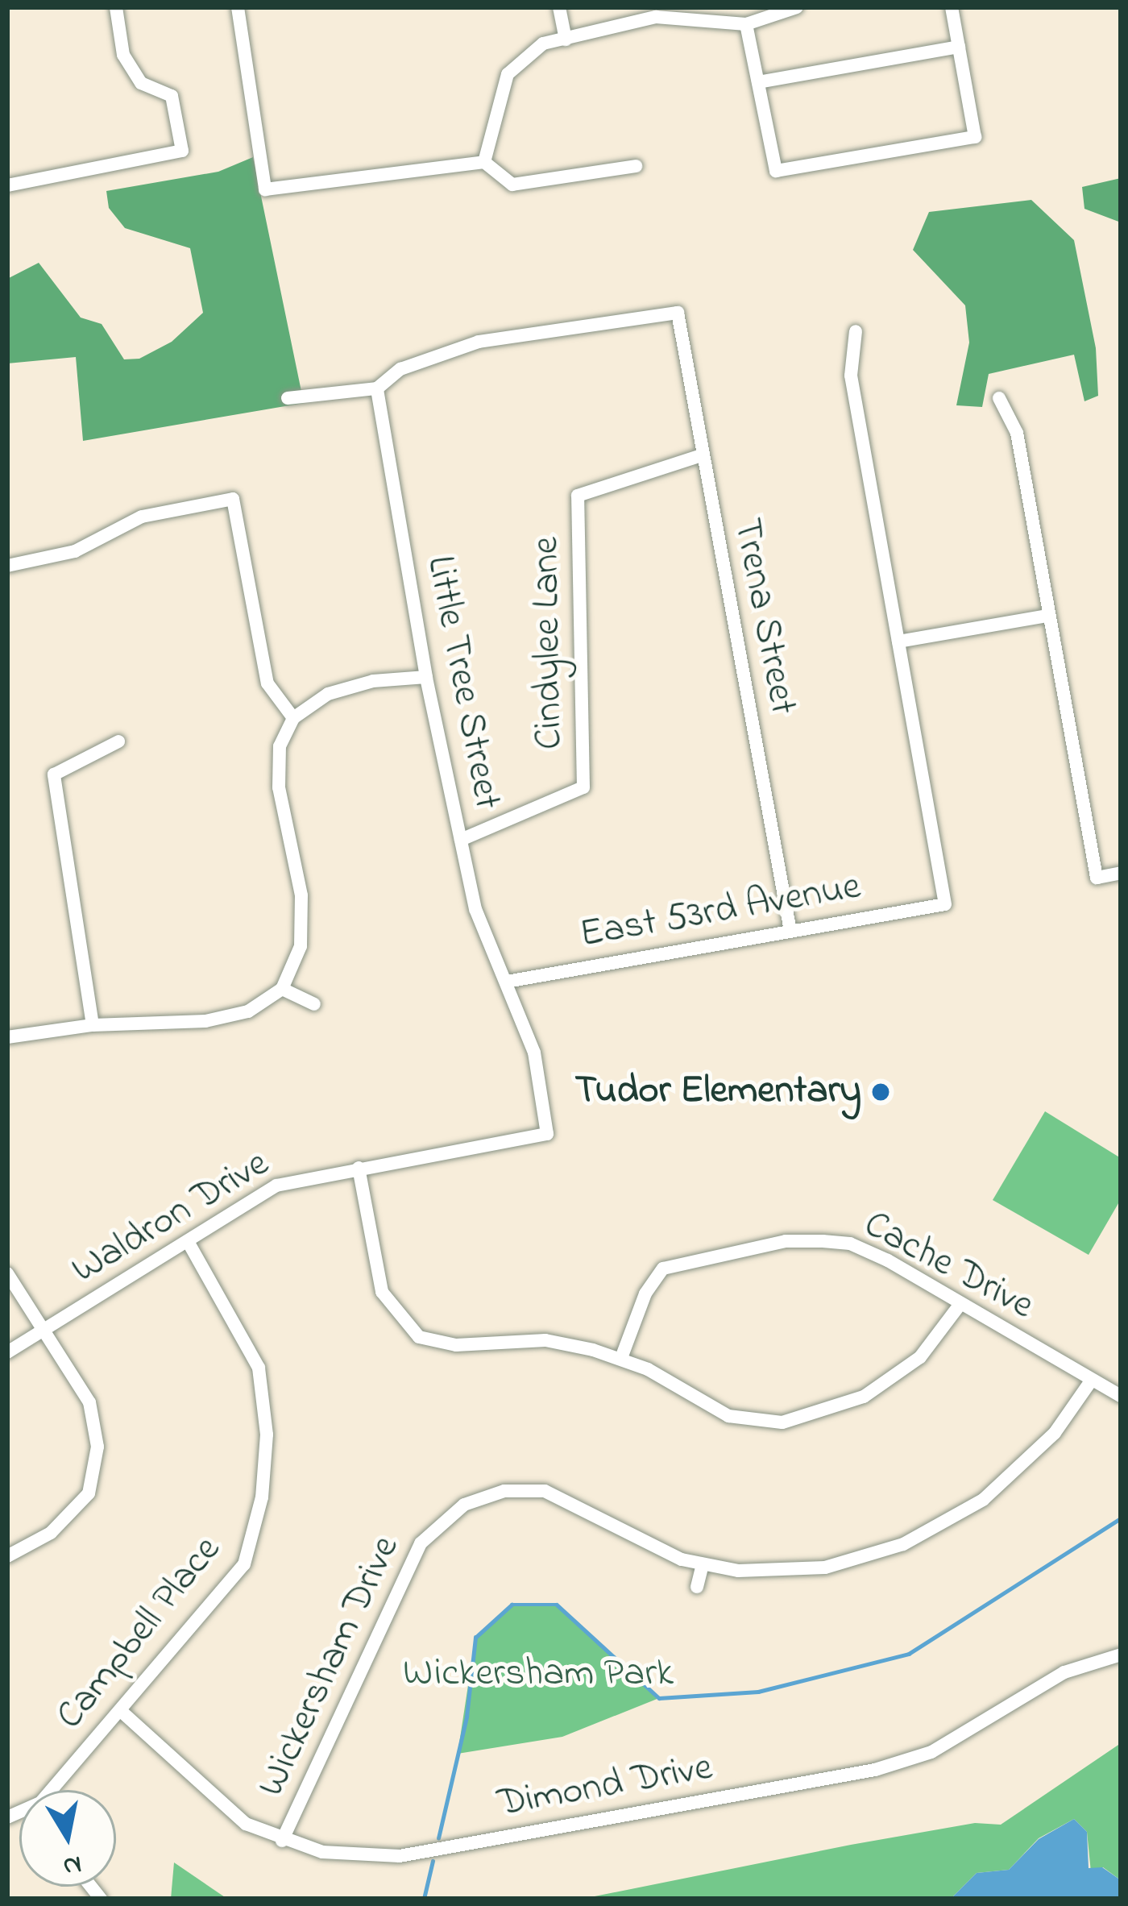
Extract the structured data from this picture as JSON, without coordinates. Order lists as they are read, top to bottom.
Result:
{
  "streets": {
    "street": [
      "Trena Street",
      "Cindylee Lane",
      "Little Tree Street",
      "East 53rd Avenue",
      "Waldron Drive",
      "Cache Drive",
      "Campbell Place",
      "Wickersham Drive",
      "Dimond Drive"
    ]
  },
  "crossings": [
    ["Trena Street", "Cindylee Lane"],
    ["Trena Street", "Little Tree Street"],
    ["Trena Street", "East 53rd Avenue"],
    ["Cindylee Lane", "Little Tree Street"],
    ["Little Tree Street", "East 53rd Avenue"],
    ["Little Tree Street", "Waldron Drive"],
    ["Waldron Drive", "Campbell Place"],
    ["Cache Drive", "Wickersham Drive"],
    ["Campbell Place", "Dimond Drive"],
    ["Wickersham Drive", "Dimond Drive"]
  ],
  "parks": ["Wickersham Park"],
  "places": ["Tudor Elementary"],
  "north": "bottom"
}
